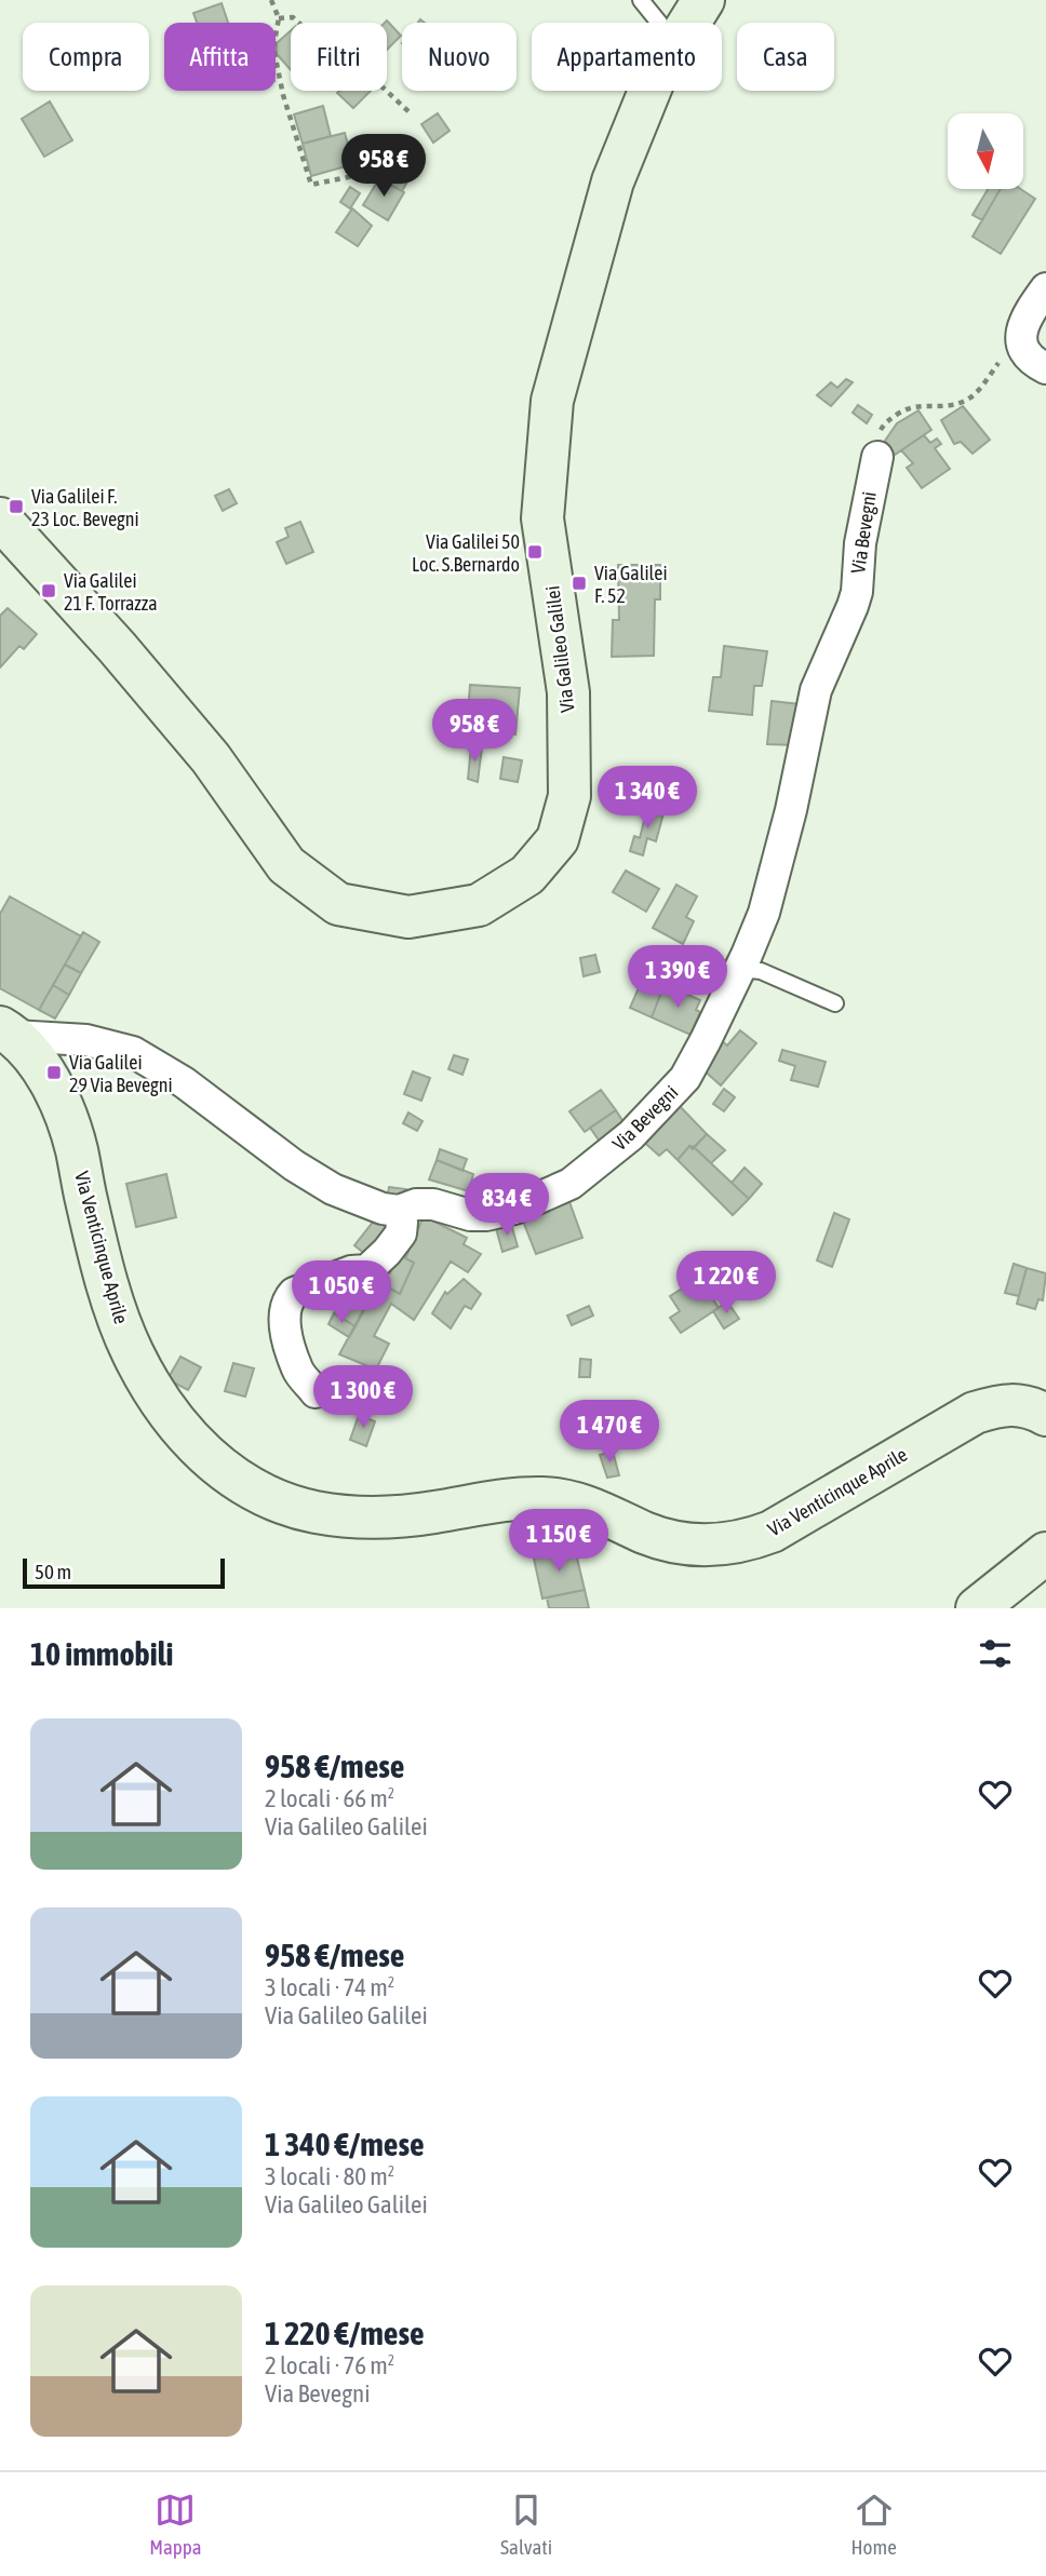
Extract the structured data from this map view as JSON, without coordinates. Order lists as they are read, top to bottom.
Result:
{
  "streets": {
    "main road": ["Via Galileo Galilei", "Via Venticinque Aprile"],
    "street": ["Via Bevegni"]
  },
  "crossings": [
    ["Via Bevegni", "Via Venticinque Aprile"]
  ],
  "places": {
    "transit": [
      "Via Galilei F. 23 Loc. Bevegni",
      "Via Galilei 50 Loc. S.Bernardo",
      "Via Galilei F. 52",
      "Via Galilei 21 F. Torrazza",
      "Via Galilei 29 Via Bevegni"
    ]
  },
  "scale_bar": "50 m",
  "north": "bottom",
  "page": {
    "chip": [
      "Compra",
      "Affitta",
      "Filtri",
      "Nuovo",
      "Appartamento",
      "Casa"
    ],
    "price": [
      "958 €",
      "958 €",
      "1 340 €",
      "1 390 €",
      "834 €",
      "1 220 €",
      "1 050 €",
      "1 300 €",
      "1 470 €",
      "1 150 €"
    ],
    "scale": "50 m",
    "heading": "10 immobili",
    "list": [
      {
        "name": "958 €/mese",
        "note": "2 locali · 66 m² · Via Galileo Galilei"
      },
      {
        "name": "958 €/mese",
        "note": "3 locali · 74 m² · Via Galileo Galilei"
      },
      {
        "name": "1 340 €/mese",
        "note": "3 locali · 80 m² · Via Galileo Galilei"
      },
      {
        "name": "1 220 €/mese",
        "note": "2 locali · 76 m² · Via Bevegni"
      }
    ],
    "tabs": ["Mappa", "Salvati", "Home"]
  }
}
